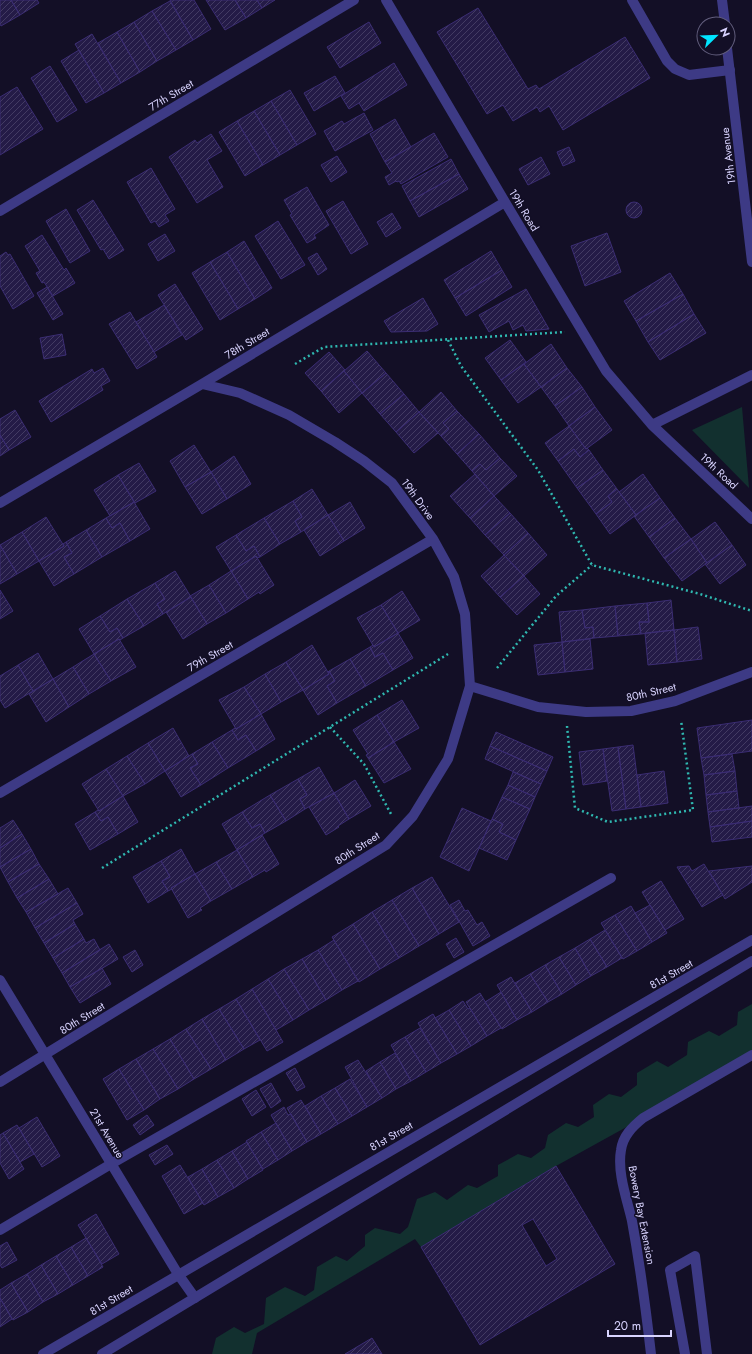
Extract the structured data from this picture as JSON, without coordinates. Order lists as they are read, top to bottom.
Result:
{
  "streets": {
    "street": [
      "77th Street",
      "19th Avenue",
      "19th Road",
      "78th Street",
      "19th Drive",
      "79th Street",
      "80th Street",
      "81st Street",
      "21st Avenue",
      "Bowery Bay Extension"
    ]
  },
  "crossings": [
    ["19th Road", "78th Street"],
    ["78th Street", "19th Drive"],
    ["19th Drive", "79th Street"],
    ["19th Drive", "80th Street"],
    ["80th Street", "21st Avenue"],
    ["81st Street", "21st Avenue"]
  ],
  "scale_bar": "20 m",
  "north": "top right"
}
